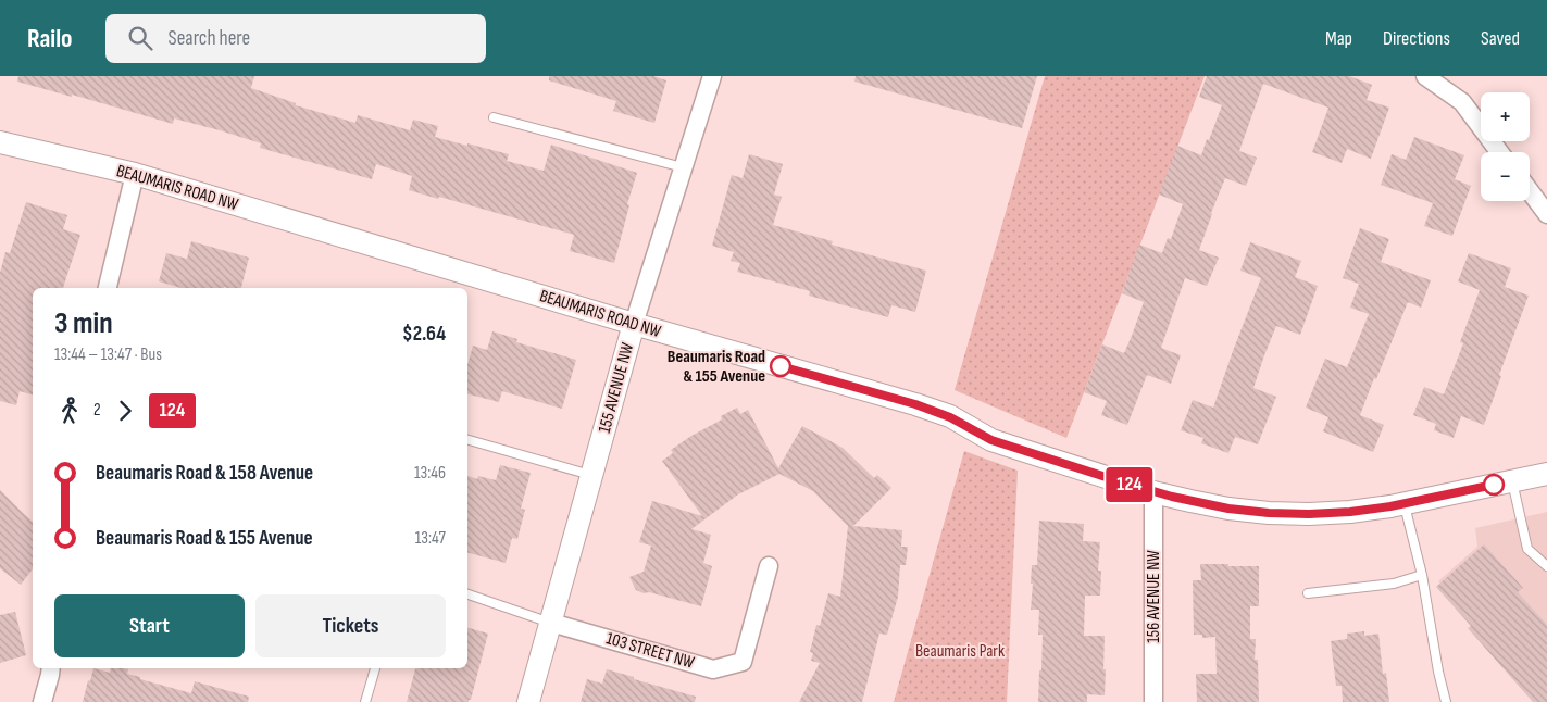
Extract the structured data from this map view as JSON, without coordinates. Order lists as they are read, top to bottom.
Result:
{
  "streets": {
    "street": [
      "BEAUMARIS ROAD NW",
      "155 AVENUE NW",
      "156 AVENUE NW",
      "103 STREET NW"
    ]
  },
  "crossings": [
    ["BEAUMARIS ROAD NW", "155 AVENUE NW"],
    ["BEAUMARIS ROAD NW", "156 AVENUE NW"],
    ["155 AVENUE NW", "103 STREET NW"]
  ],
  "parks": ["Beaumaris Park"],
  "places": ["Beaumaris Road & 155 Avenue"],
  "lines": ["bus line 124"],
  "page": {
    "header": "Railo",
    "search": "Search here",
    "nav": ["Map", "Directions", "Saved"],
    "on_map": "124",
    "map_buttons": ["+", "−"],
    "heading": ["3 min", "13:44 – 13:47 · Bus", "$2.64"],
    "legs": ["2", "124"],
    "list": [
      {
        "name": "Beaumaris Road & 158 Avenue",
        "value": "13:46"
      },
      {
        "name": "Beaumaris Road & 155 Avenue",
        "value": "13:47"
      }
    ],
    "buttons": ["Start", "Tickets"]
  }
}
